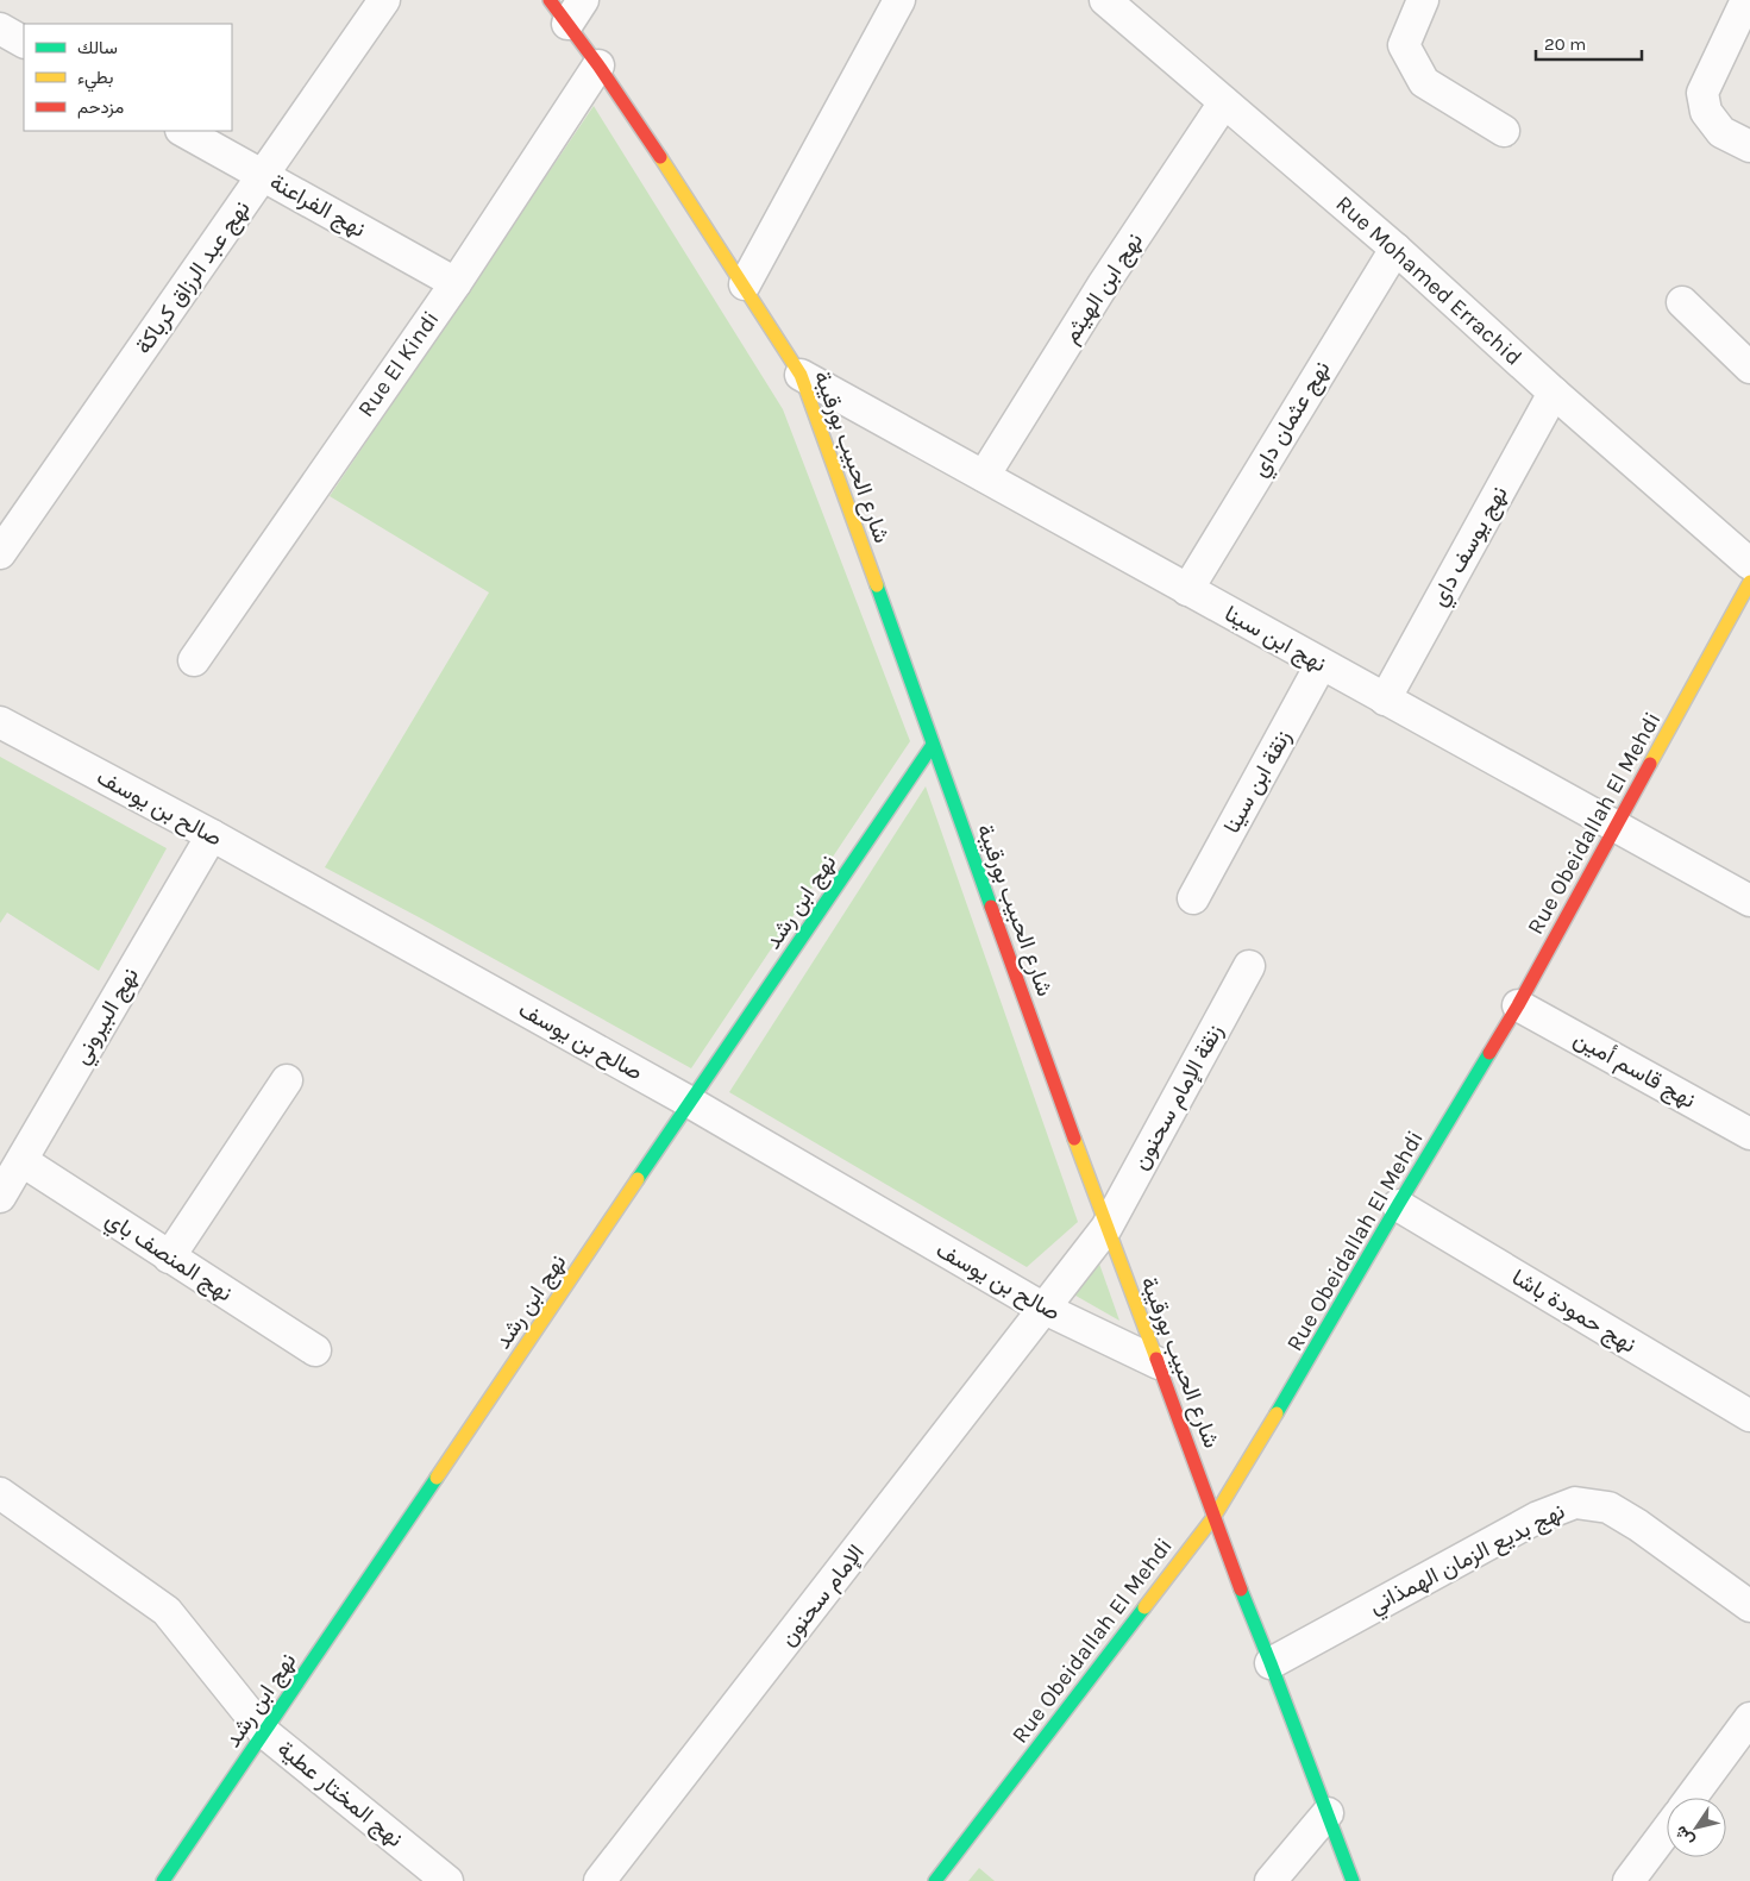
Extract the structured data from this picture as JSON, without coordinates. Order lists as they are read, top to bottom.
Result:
{
  "streets": {
    "street": [
      "نهج الفراعنة",
      "نهج عبد الرزاق كرباكة",
      "Rue Mohamed Errachid",
      "نهج ابن الهيثم",
      "Rue El Kindi",
      "نهج عثمان داي",
      "شارع الحبيب بورقيبة",
      "نهج يوسف داي",
      "نهج ابن سينا",
      "زنقة ابن سينا",
      "صالح بن يوسف",
      "Rue Obeidallah El Mehdi",
      "نهج ابن رشد",
      "نهج البيروني",
      "نهج قاسم أمين",
      "زنقة الإمام سحنون",
      "نهج المنصف باي",
      "نهج حمودة باشا",
      "نهج بديع الزمان الهمذاني",
      "الإمام سحنون",
      "نهج المختار عطية"
    ]
  },
  "crossings": [
    ["نهج الفراعنة", "نهج عبد الرزاق كرباكة"],
    ["نهج الفراعنة", "Rue El Kindi"],
    ["Rue Mohamed Errachid", "نهج ابن الهيثم"],
    ["Rue Mohamed Errachid", "نهج عثمان داي"],
    ["Rue Mohamed Errachid", "نهج يوسف داي"],
    ["نهج ابن الهيثم", "نهج ابن سينا"],
    ["Rue El Kindi", "شارع الحبيب بورقيبة"],
    ["نهج عثمان داي", "نهج ابن سينا"],
    ["شارع الحبيب بورقيبة", "نهج ابن سينا"],
    ["شارع الحبيب بورقيبة", "صالح بن يوسف"],
    ["شارع الحبيب بورقيبة", "Rue Obeidallah El Mehdi"],
    ["شارع الحبيب بورقيبة", "نهج ابن رشد"],
    ["شارع الحبيب بورقيبة", "زنقة الإمام سحنون"],
    ["شارع الحبيب بورقيبة", "نهج بديع الزمان الهمذاني"],
    ["نهج يوسف داي", "نهج ابن سينا"],
    ["نهج ابن سينا", "زنقة ابن سينا"],
    ["نهج ابن سينا", "Rue Obeidallah El Mehdi"],
    ["صالح بن يوسف", "نهج ابن رشد"],
    ["صالح بن يوسف", "نهج البيروني"],
    ["صالح بن يوسف", "زنقة الإمام سحنون"],
    ["صالح بن يوسف", "الإمام سحنون"],
    ["Rue Obeidallah El Mehdi", "نهج قاسم أمين"],
    ["Rue Obeidallah El Mehdi", "نهج حمودة باشا"],
    ["نهج ابن رشد", "نهج المختار عطية"],
    ["نهج البيروني", "نهج المنصف باي"],
    ["زنقة الإمام سحنون", "الإمام سحنون"]
  ],
  "legend": ["سالك", "بطيء", "مزدحم"],
  "scale_bar": "20 m",
  "north": "bottom left"
}
